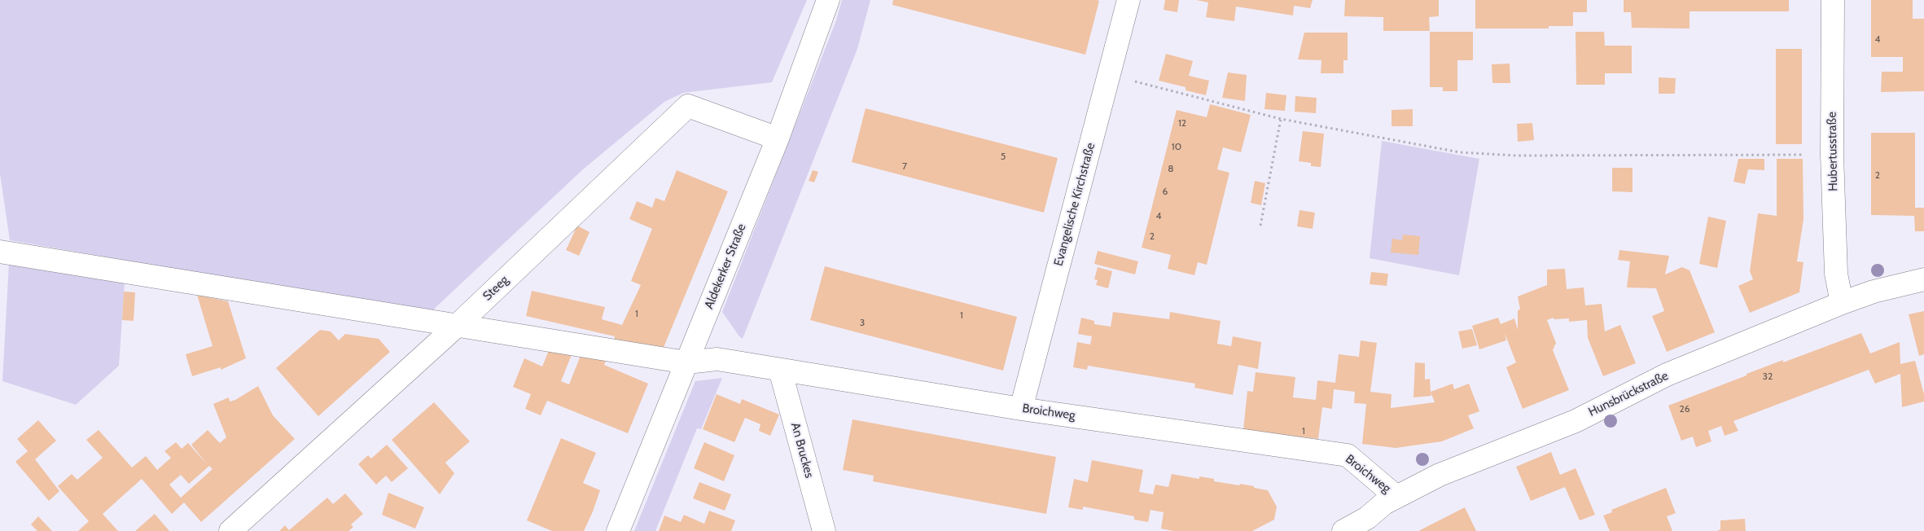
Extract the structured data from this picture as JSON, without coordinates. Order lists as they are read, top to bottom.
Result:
{
  "streets": {
    "street": [
      "Hubertusstraße",
      "Evangelische Kirchstraße",
      "Aldekerker Straße",
      "Steeg",
      "Hunsbrückstraße",
      "Broichweg",
      "An Bruckes"
    ]
  },
  "crossings": [
    ["Hubertusstraße", "Hunsbrückstraße"],
    ["Evangelische Kirchstraße", "Broichweg"],
    ["Aldekerker Straße", "Steeg"],
    ["Aldekerker Straße", "Broichweg"],
    ["Steeg", "Broichweg"],
    ["Hunsbrückstraße", "Broichweg"],
    ["Broichweg", "An Bruckes"]
  ],
  "house_numbers": [
    "4",
    "12",
    "10",
    "5",
    "7",
    "8",
    "2",
    "6",
    "4",
    "2",
    "1",
    "1",
    "3",
    "32",
    "26",
    "1"
  ]
}
